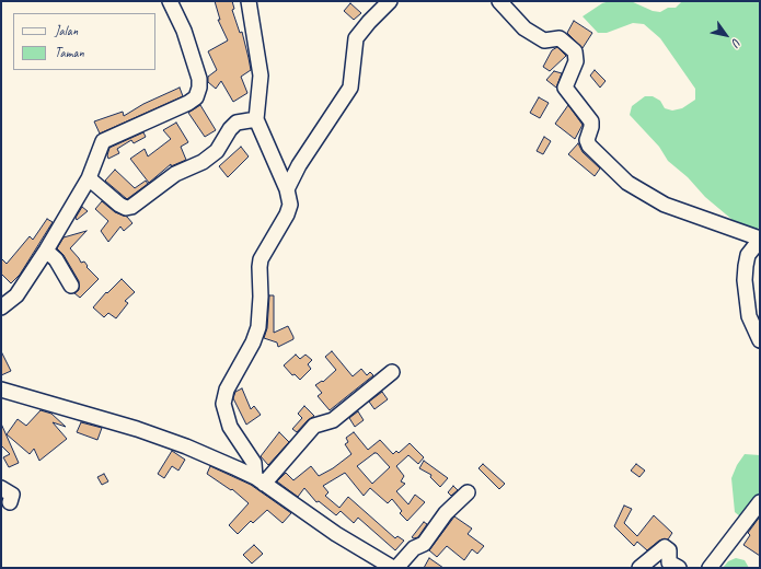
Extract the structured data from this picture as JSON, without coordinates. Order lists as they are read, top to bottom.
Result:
{
  "legend": ["Jalan", "Taman"],
  "north": "bottom right"
}
